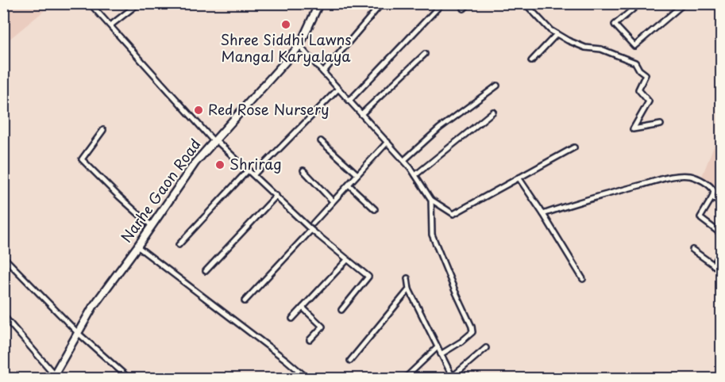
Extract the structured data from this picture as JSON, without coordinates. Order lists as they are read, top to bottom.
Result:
{
  "streets": {
    "street": ["Narhe Gaon Road"]
  },
  "places": ["Shree Siddhi Lawns Mangal Karyalaya", "Red Rose Nursery", "Shrirag"]
}
